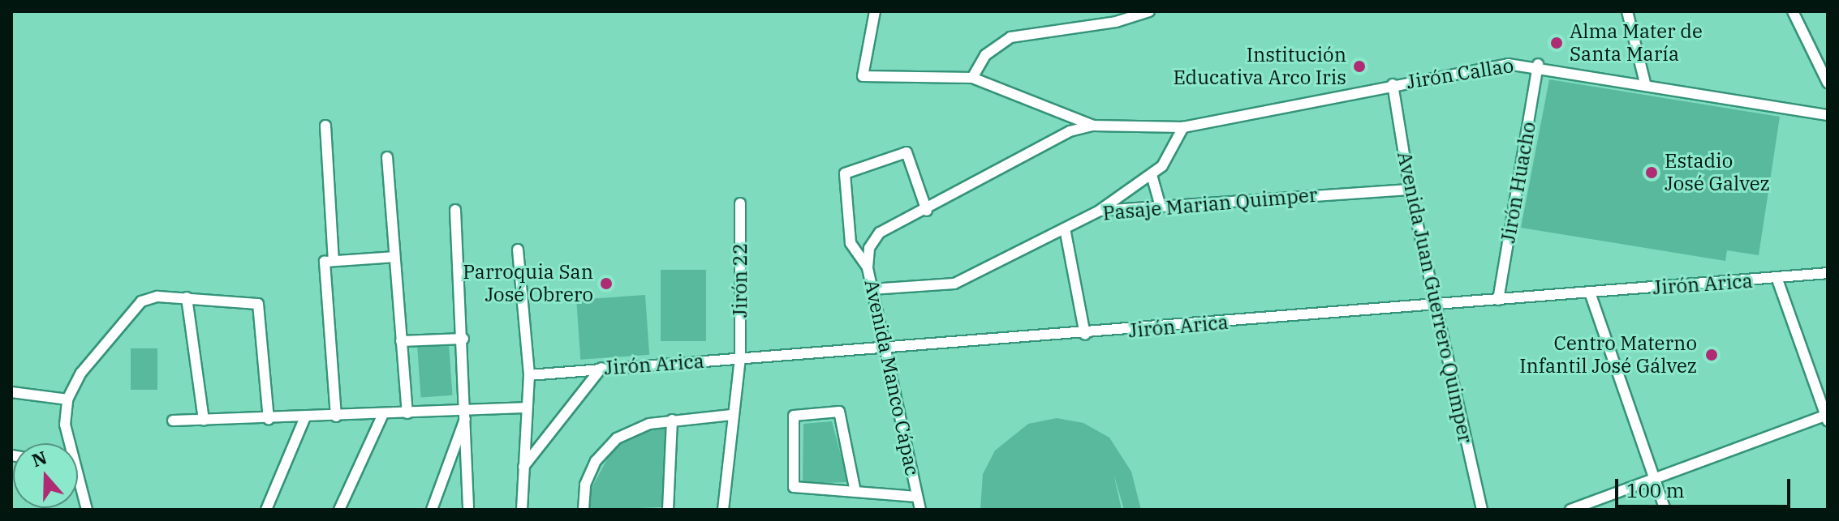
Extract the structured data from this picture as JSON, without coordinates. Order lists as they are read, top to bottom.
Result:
{
  "streets": {
    "street": [
      "Jirón Callao",
      "Jirón Huacho",
      "Pasaje Marian Quimper",
      "Jirón 22",
      "Jirón Arica",
      "Avenida Juan Guerrero Quimper",
      "Avenida Manco Cápac"
    ]
  },
  "crossings": [
    ["Jirón Callao", "Jirón Huacho"],
    ["Jirón Callao", "Avenida Juan Guerrero Quimper"],
    ["Jirón Huacho", "Jirón Arica"],
    ["Pasaje Marian Quimper", "Avenida Juan Guerrero Quimper"],
    ["Pasaje Marian Quimper", "Avenida Manco Cápac"],
    ["Jirón 22", "Jirón Arica"],
    ["Jirón Arica", "Avenida Juan Guerrero Quimper"],
    ["Jirón Arica", "Avenida Manco Cápac"]
  ],
  "places": [
    "Alma Mater de Santa María",
    "Institución Educativa Arco Iris",
    "Estadio José Galvez",
    "Parroquia San José Obrero",
    "Centro Materno Infantil José Gálvez"
  ],
  "scale_bar": "100 m",
  "north": "top"
}
